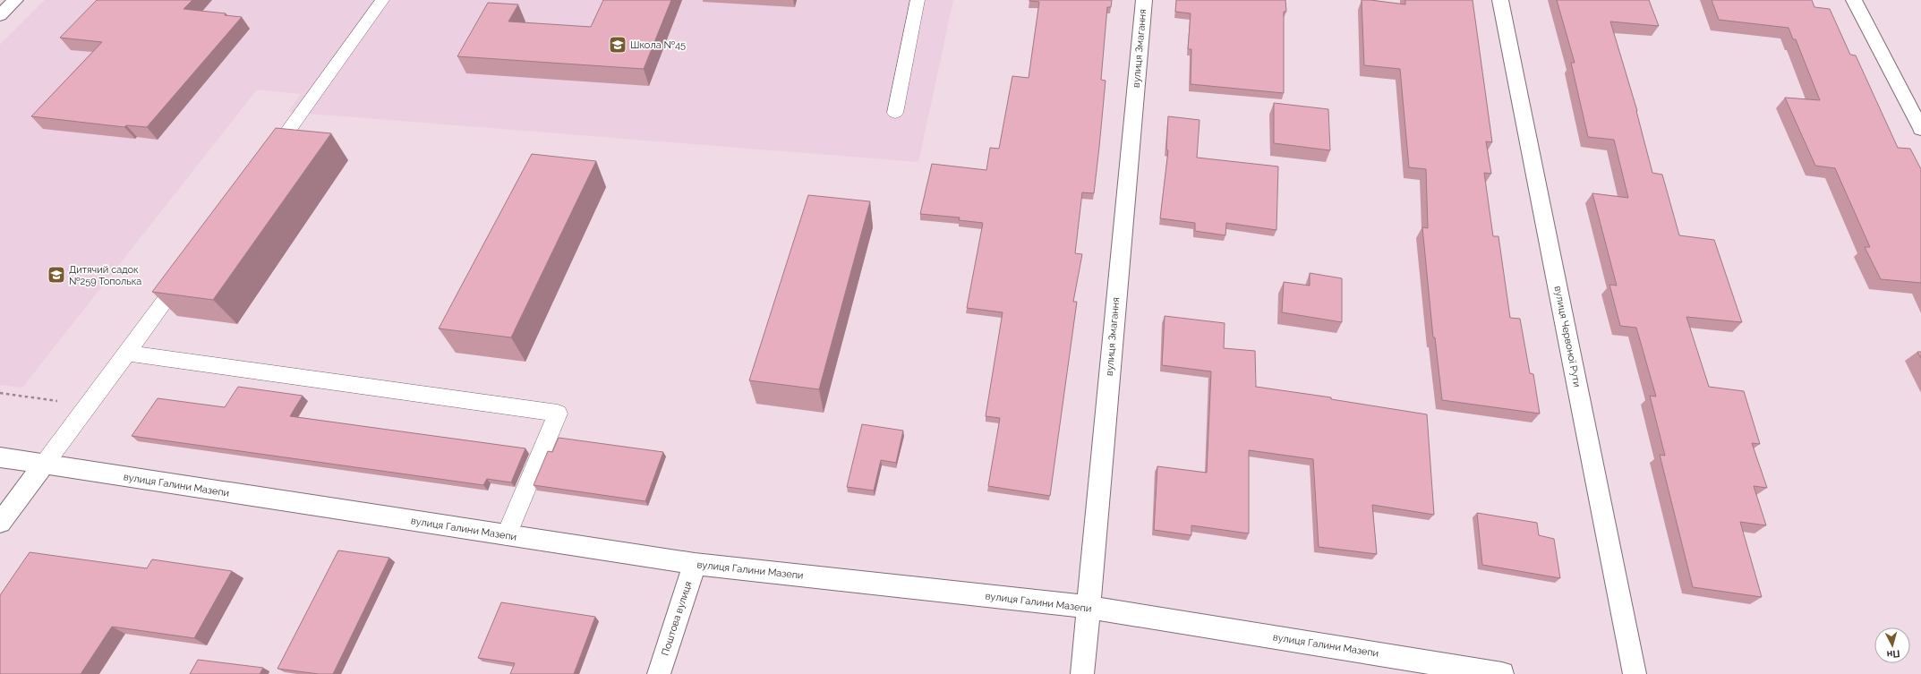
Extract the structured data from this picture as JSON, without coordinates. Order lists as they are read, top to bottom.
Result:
{
  "streets": {
    "street": [
      "вулиця Змагання",
      "вулиця Червоної Рути",
      "вулиця Галини Мазепи",
      "Поштова вулиця"
    ]
  },
  "crossings": [
    ["вулиця Змагання", "вулиця Галини Мазепи"],
    ["вулиця Галини Мазепи", "Поштова вулиця"]
  ],
  "places": {
    "school or university": ["Школа №45", "Дитячий садок №259 Тополька"]
  },
  "north": "bottom"
}
